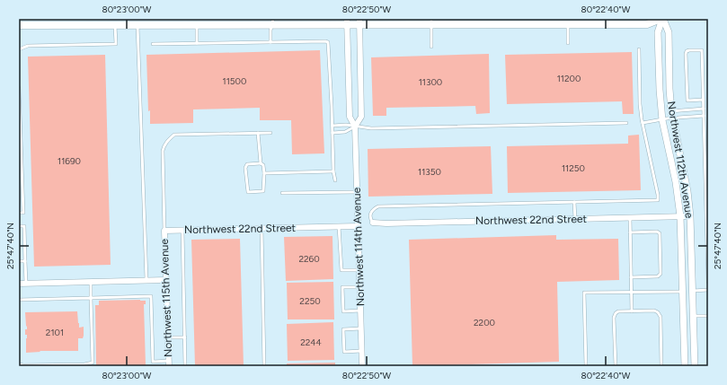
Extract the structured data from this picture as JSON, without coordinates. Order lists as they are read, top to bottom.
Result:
{
  "streets": {
    "street": [
      "Northwest 112th Avenue",
      "Northwest 22nd Street",
      "Northwest 114th Avenue",
      "Northwest 115th Avenue"
    ]
  },
  "crossings": [
    ["Northwest 112th Avenue", "Northwest 22nd Street"],
    ["Northwest 22nd Street", "Northwest 114th Avenue"],
    ["Northwest 22nd Street", "Northwest 115th Avenue"]
  ],
  "house_numbers": [
    "11200",
    "11500",
    "11300",
    "11690",
    "11250",
    "11350",
    "2260",
    "2250",
    "2200",
    "2101",
    "2244"
  ],
  "coordinates": [
    "80°23'00\"W",
    "80°22'50\"W",
    "80°22'40\"W",
    "25°47'40\"N"
  ]
}
